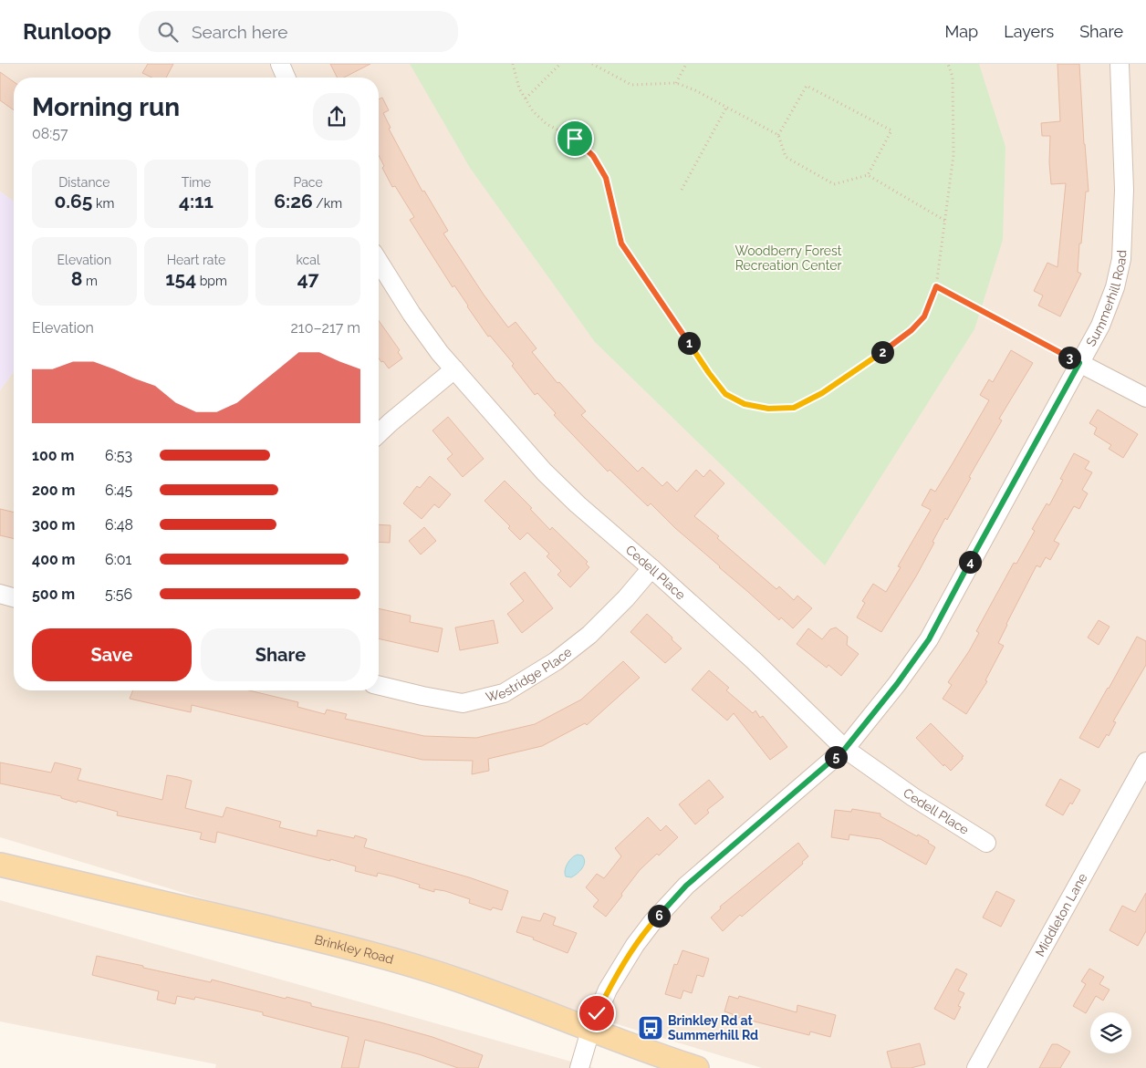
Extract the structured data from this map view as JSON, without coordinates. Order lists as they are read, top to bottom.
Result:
{
  "streets": {
    "main road": ["Brinkley Road"],
    "street": [
      "Summerhill Road",
      "Cedell Place",
      "Westridge Place",
      "Middleton Lane"
    ]
  },
  "crossings": [
    ["Summerhill Road", "Cedell Place"],
    ["Summerhill Road", "Brinkley Road"],
    ["Cedell Place", "Westridge Place"]
  ],
  "parks": ["Woodberry Forest Recreation Center"],
  "places": {
    "bus stop": ["Brinkley Rd at Summerhill Rd"]
  },
  "page": {
    "header": "Runloop",
    "search": "Search here",
    "nav": ["Map", "Layers", "Share"],
    "heading": ["Morning run", "08:57"],
    "stats": [
      ["Distance", "0.65 km"],
      ["Time", "4:11"],
      ["Pace", "6:26 /km"],
      ["Elevation", "8 m"],
      ["Heart rate", "154 bpm"],
      ["kcal", "47"]
    ],
    "chart": ["Elevation", "210–217 m"],
    "pins": [
      "1",
      "2",
      "3",
      "4",
      "5",
      "6"
    ],
    "list": [
      {
        "name": "100 m",
        "note": "6:53"
      },
      {
        "name": "200 m",
        "note": "6:45"
      },
      {
        "name": "300 m",
        "note": "6:48"
      },
      {
        "name": "400 m",
        "note": "6:01"
      },
      {
        "name": "500 m",
        "note": "5:56"
      }
    ],
    "buttons": ["Save", "Share"]
  }
}
